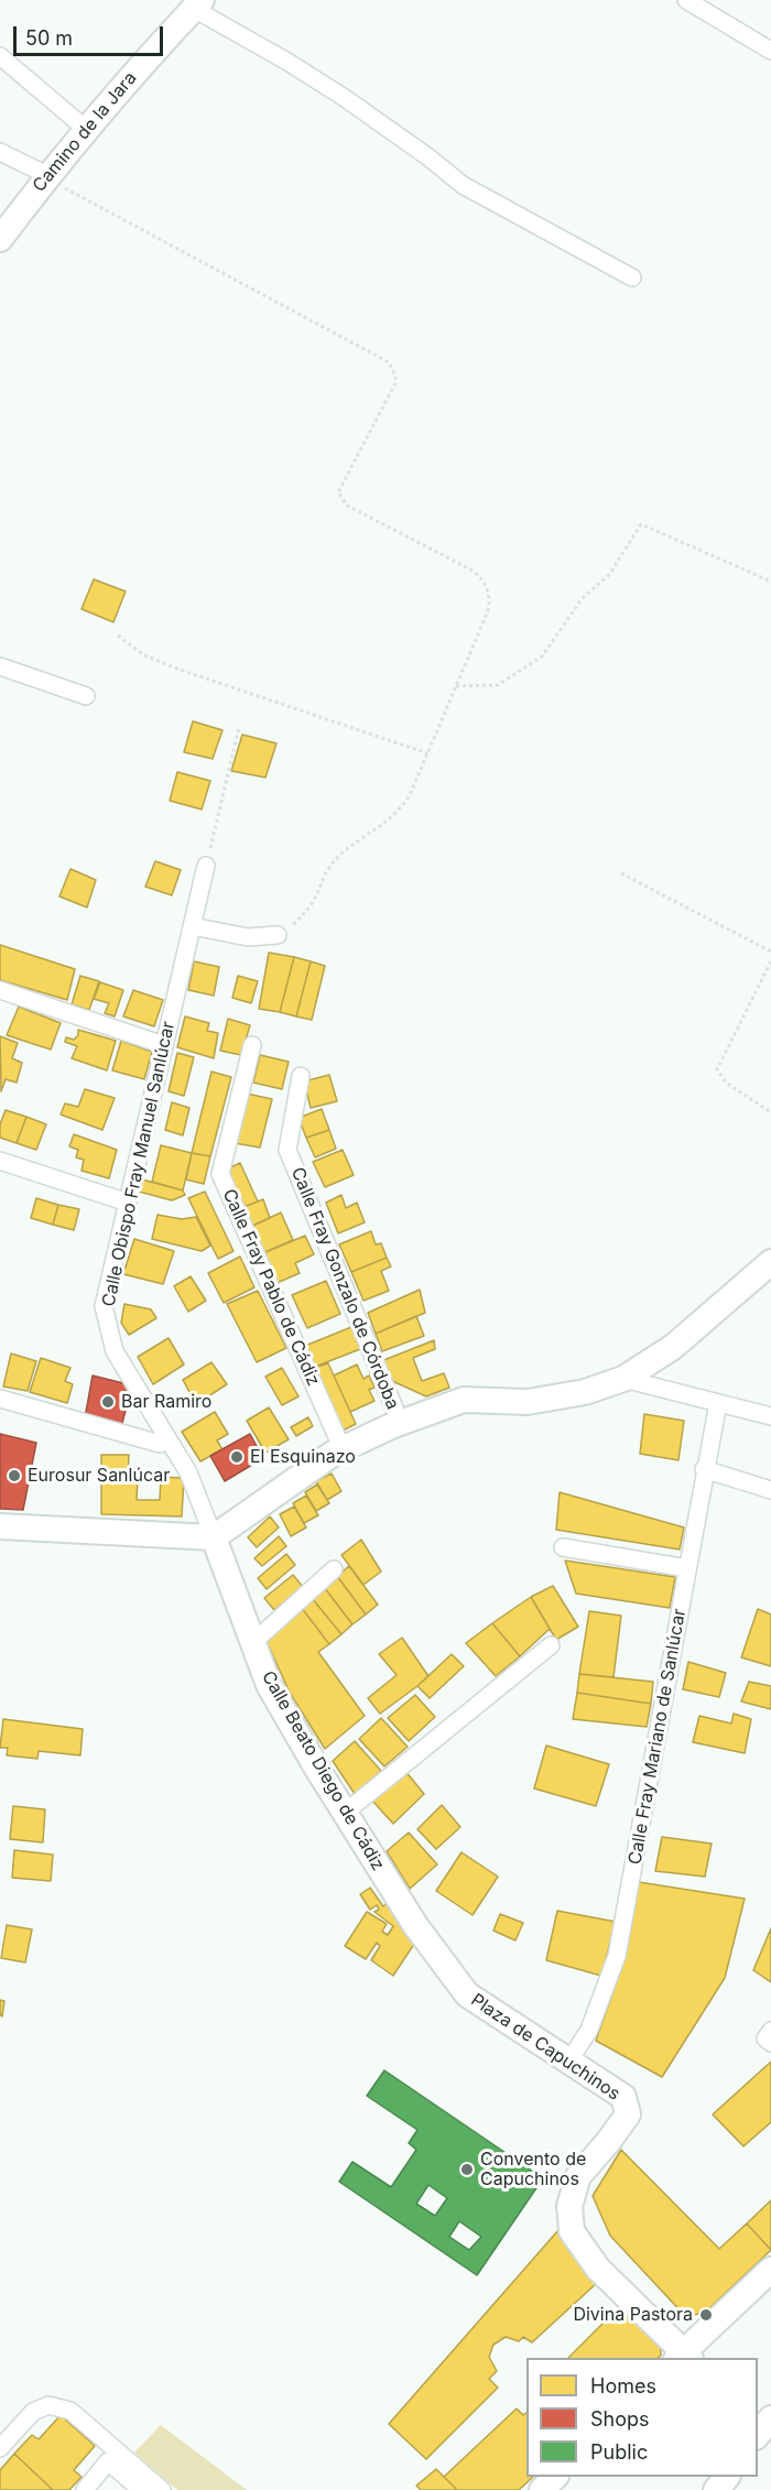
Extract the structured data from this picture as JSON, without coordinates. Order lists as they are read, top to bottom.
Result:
{
  "streets": {
    "street": [
      "Camino de la Jara",
      "Calle Obispo Fray Manuel Sanlúcar",
      "Calle Fray Pablo de Cádiz",
      "Calle Fray Gonzalo de Córdoba",
      "Calle Fray Mariano de Sanlúcar",
      "Calle Beato Diego de Cádiz",
      "Plaza de Capuchinos"
    ]
  },
  "crossings": [
    ["Calle Obispo Fray Manuel Sanlúcar", "Calle Beato Diego de Cádiz"],
    ["Calle Fray Mariano de Sanlúcar", "Plaza de Capuchinos"],
    ["Calle Beato Diego de Cádiz", "Plaza de Capuchinos"]
  ],
  "places": [
    "Bar Ramiro",
    "El Esquinazo",
    "Eurosur Sanlúcar",
    "Convento de Capuchinos",
    "Divina Pastora"
  ],
  "legend": ["Homes", "Shops", "Public"],
  "scale_bar": "50 m"
}
